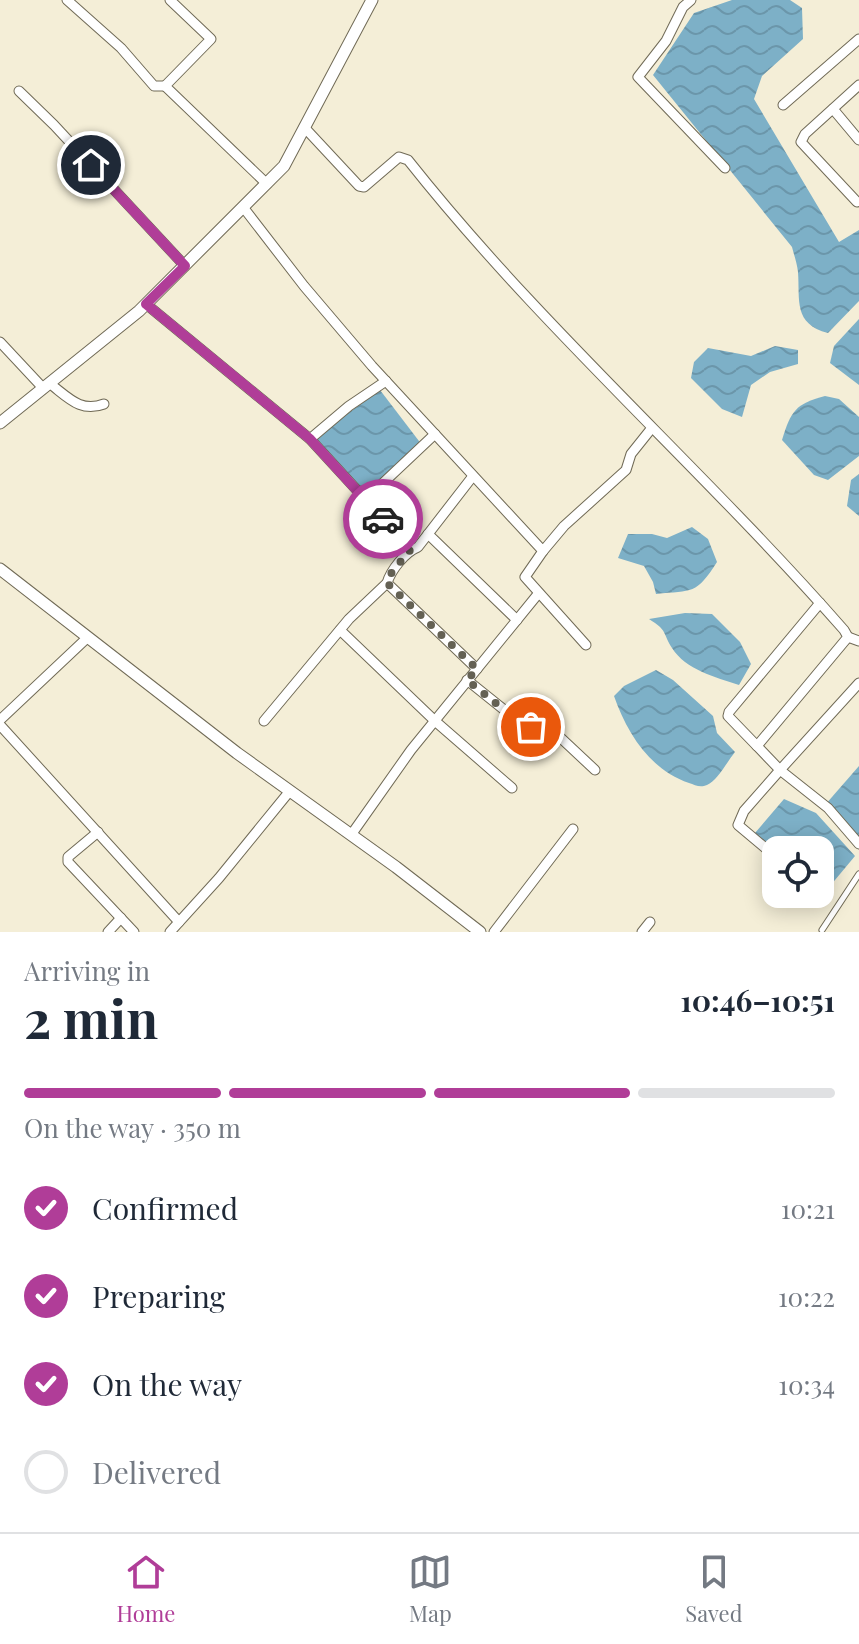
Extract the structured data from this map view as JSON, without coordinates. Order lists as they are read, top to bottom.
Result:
{
  "page": {
    "heading": ["2 min", "Arriving in", "10:46–10:51"],
    "bar": "On the way · 350 m",
    "list": [
      ["Confirmed", "10:21"],
      ["Preparing", "10:22"],
      ["On the way", "10:34"],
      "Delivered"
    ],
    "tabs": ["Home", "Map", "Saved"]
  }
}
